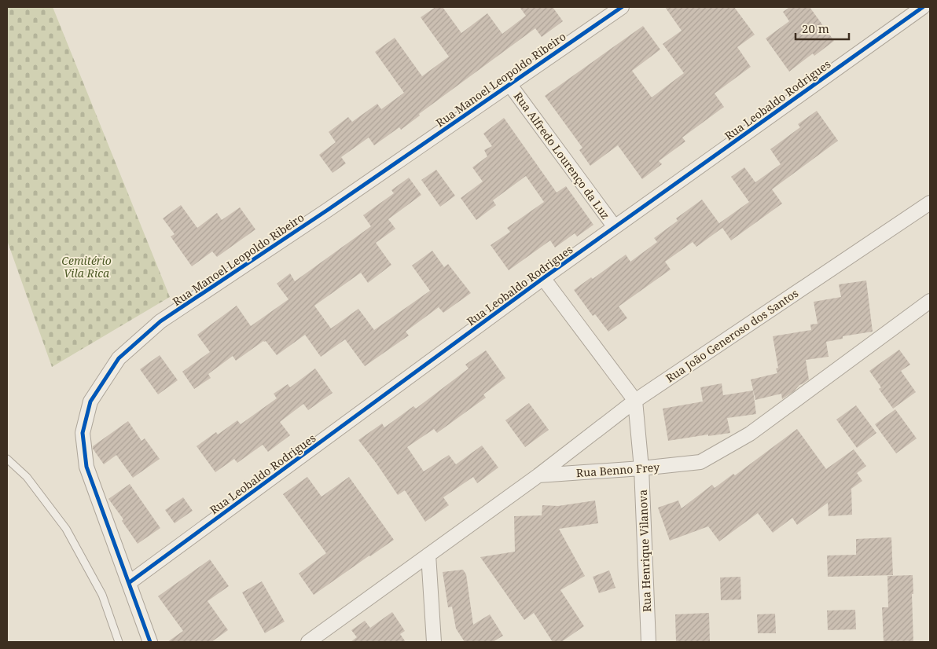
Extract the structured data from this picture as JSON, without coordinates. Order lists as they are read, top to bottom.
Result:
{
  "streets": {
    "street": [
      "Rua Manoel Leopoldo Ribeiro",
      "Rua Leobaldo Rodrigues",
      "Rua Alfredo Lourenço da Luz",
      "Rua João Generoso dos Santos",
      "Rua Benno Frey",
      "Rua Henrique Vilanova"
    ]
  },
  "crossings": [
    ["Rua Manoel Leopoldo Ribeiro", "Rua Leobaldo Rodrigues"],
    ["Rua Manoel Leopoldo Ribeiro", "Rua Alfredo Lourenço da Luz"],
    ["Rua Leobaldo Rodrigues", "Rua Alfredo Lourenço da Luz"],
    ["Rua João Generoso dos Santos", "Rua Benno Frey"],
    ["Rua João Generoso dos Santos", "Rua Henrique Vilanova"],
    ["Rua Benno Frey", "Rua Henrique Vilanova"]
  ],
  "parks": ["Cemitério Vila Rica"],
  "scale_bar": "20 m"
}
